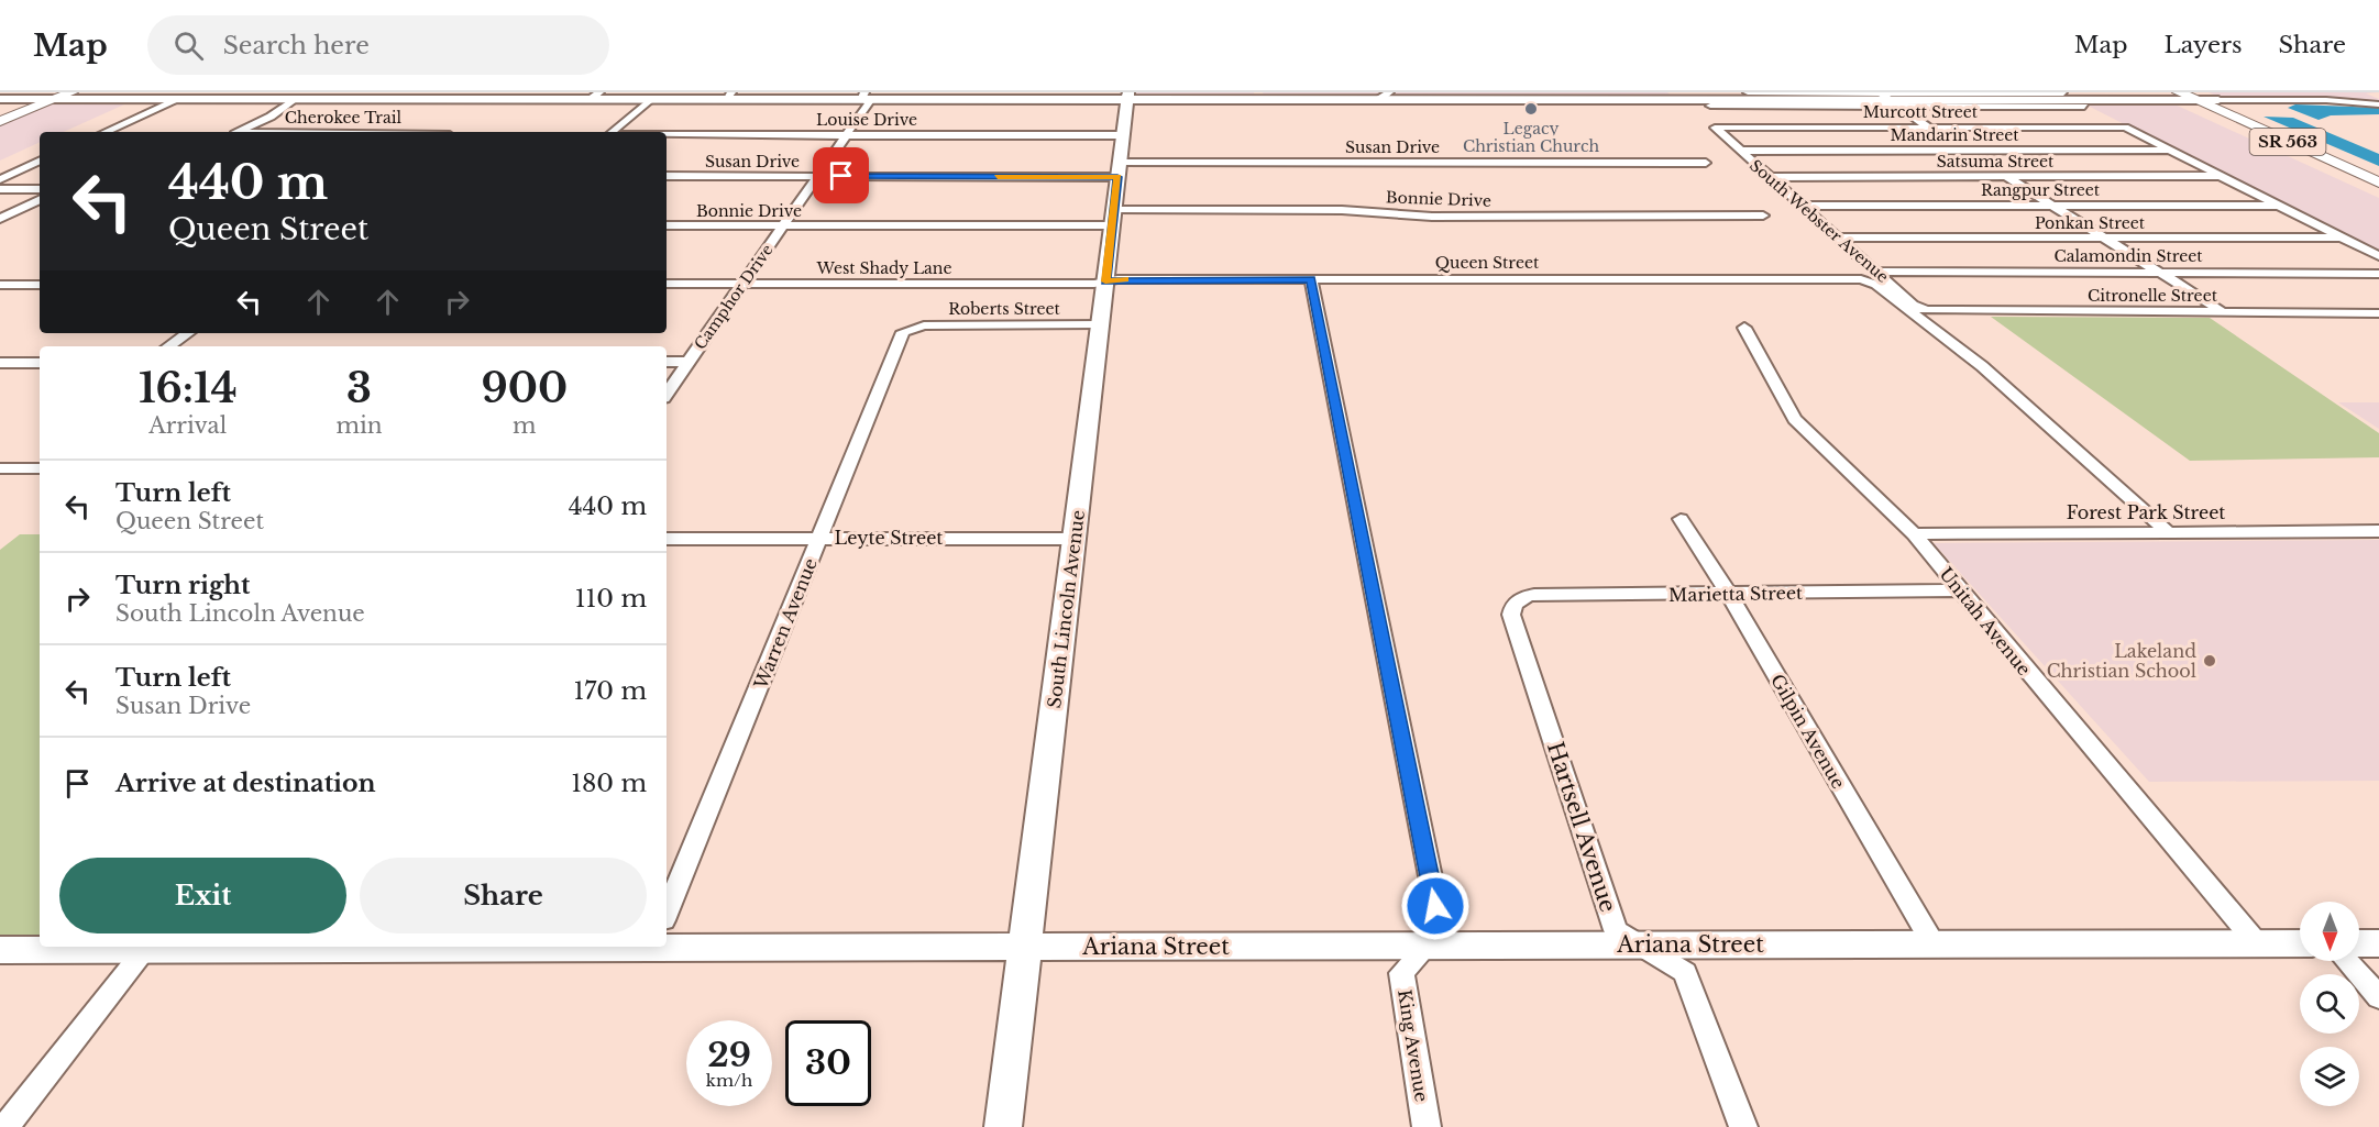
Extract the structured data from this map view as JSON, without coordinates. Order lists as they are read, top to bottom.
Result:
{
  "streets": {
    "main road": ["SR 563"],
    "street": [
      "Murcott Street",
      "Louise Drive",
      "Mandarin Street",
      "Susan Drive",
      "Satsuma Street",
      "Rangpur Street",
      "Bonnie Drive",
      "South Webster Avenue",
      "Ponkan Street",
      "Calamondin Street",
      "Queen Street",
      "West Shady Lane",
      "Citronelle Street",
      "Camphor Drive",
      "Roberts Street",
      "Forest Park Street",
      "Leyte Street",
      "Marietta Street",
      "South Lincoln Avenue",
      "Unitah Avenue",
      "Warren Avenue",
      "Gilpin Avenue",
      "Hartsell Avenue",
      "Ariana Street",
      "King Avenue"
    ]
  },
  "crossings": [
    ["Murcott Street", "Mandarin Street"],
    ["Murcott Street", "South Webster Avenue"],
    ["Louise Drive", "Camphor Drive"],
    ["Louise Drive", "South Lincoln Avenue"],
    ["Mandarin Street", "South Webster Avenue"],
    ["Susan Drive", "Camphor Drive"],
    ["Susan Drive", "South Lincoln Avenue"],
    ["Satsuma Street", "South Webster Avenue"],
    ["Rangpur Street", "South Webster Avenue"],
    ["Bonnie Drive", "Camphor Drive"],
    ["Bonnie Drive", "South Lincoln Avenue"],
    ["South Webster Avenue", "Ponkan Street"],
    ["South Webster Avenue", "Calamondin Street"],
    ["South Webster Avenue", "Queen Street"],
    ["South Webster Avenue", "Citronelle Street"],
    ["Calamondin Street", "Queen Street"],
    ["Queen Street", "West Shady Lane"],
    ["Queen Street", "South Lincoln Avenue"],
    ["Queen Street", "King Avenue"],
    ["West Shady Lane", "Camphor Drive"],
    ["West Shady Lane", "South Lincoln Avenue"],
    ["Roberts Street", "South Lincoln Avenue"],
    ["Roberts Street", "Warren Avenue"],
    ["Forest Park Street", "Unitah Avenue"],
    ["Leyte Street", "South Lincoln Avenue"],
    ["Leyte Street", "Warren Avenue"],
    ["Marietta Street", "Unitah Avenue"],
    ["Marietta Street", "Gilpin Avenue"],
    ["Marietta Street", "Hartsell Avenue"],
    ["South Lincoln Avenue", "Ariana Street"],
    ["Unitah Avenue", "Ariana Street"],
    ["Gilpin Avenue", "Ariana Street"],
    ["Hartsell Avenue", "Ariana Street"],
    ["Ariana Street", "King Avenue"]
  ],
  "places": ["Legacy Christian Church", "Lakeland Christian School"],
  "north": "bottom",
  "page": {
    "header": "Map",
    "search": "Search here",
    "nav": ["Map", "Layers", "Share"],
    "turn": ["440 m", "Queen Street"],
    "eta": [
      "16:14",
      "Arrival",
      "3",
      "min",
      "900",
      "m"
    ],
    "list": [
      {
        "name": "Turn left",
        "note": "Queen Street",
        "value": "440 m"
      },
      {
        "name": "Turn right",
        "note": "South Lincoln Avenue",
        "value": "110 m"
      },
      {
        "name": "Turn left",
        "note": "Susan Drive",
        "value": "170 m"
      },
      {
        "name": "Arrive at destination",
        "value": "180 m"
      }
    ],
    "buttons": ["Exit", "Share"],
    "speed": "29 km/h",
    "limit": "30"
  }
}
